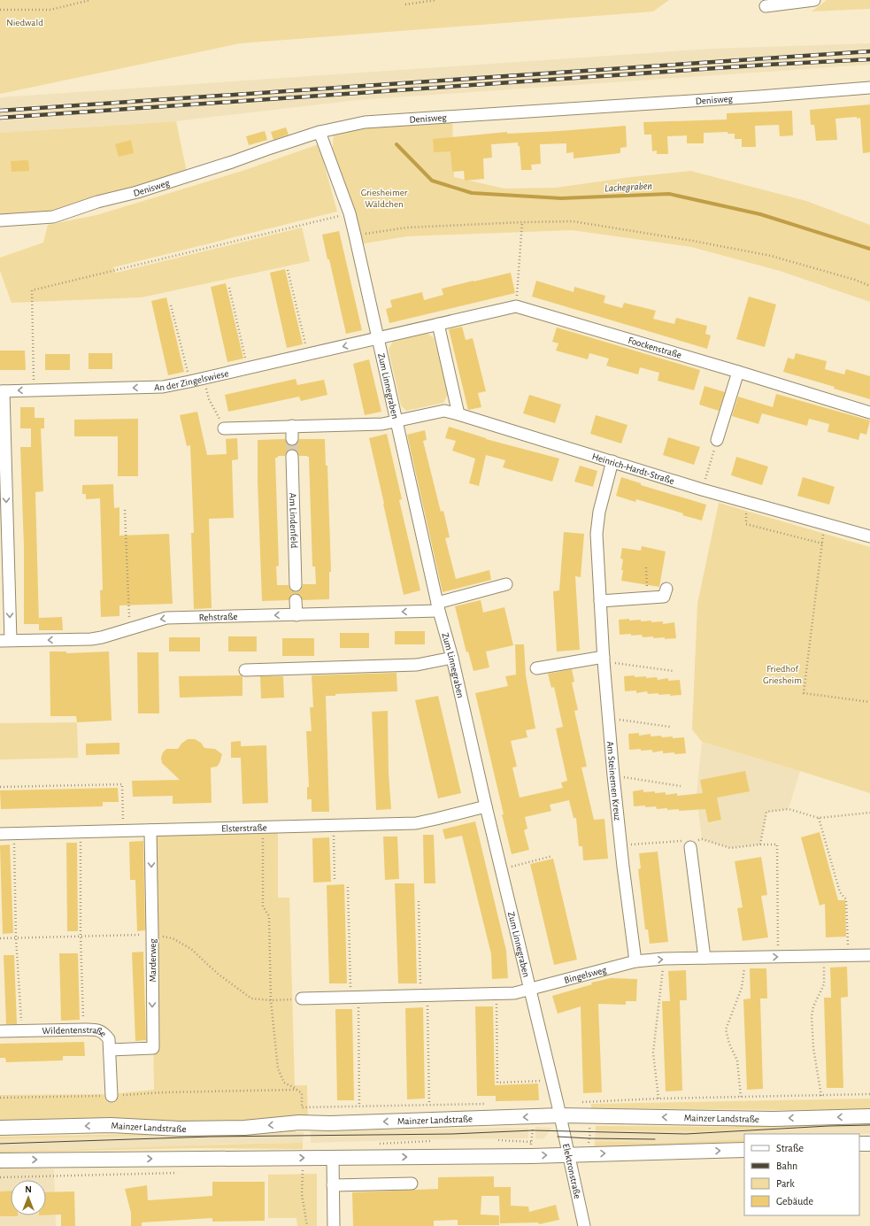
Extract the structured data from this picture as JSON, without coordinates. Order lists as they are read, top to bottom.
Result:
{
  "streets": {
    "main road": ["Mainzer Landstraße"],
    "street": [
      "Denisweg",
      "Foockenstraße",
      "An der Zingelswiese",
      "Zum Linnegraben",
      "Heinrich-Hardt-Straße",
      "Am Lindenfeld",
      "Rehstraße",
      "Am Steinernen Kreuz",
      "Elsterstraße",
      "Marderweg",
      "Bingelsweg",
      "Wildentenstraße",
      "Elektronstraße"
    ]
  },
  "crossings": [
    ["Denisweg", "Zum Linnegraben"],
    ["Foockenstraße", "An der Zingelswiese"],
    ["Foockenstraße", "Zum Linnegraben"],
    ["An der Zingelswiese", "Zum Linnegraben"],
    ["Zum Linnegraben", "Heinrich-Hardt-Straße"],
    ["Zum Linnegraben", "Rehstraße"],
    ["Zum Linnegraben", "Elsterstraße"],
    ["Zum Linnegraben", "Bingelsweg"],
    ["Zum Linnegraben", "Mainzer Landstraße"],
    ["Zum Linnegraben", "Elektronstraße"],
    ["Heinrich-Hardt-Straße", "Am Steinernen Kreuz"],
    ["Am Steinernen Kreuz", "Bingelsweg"],
    ["Elsterstraße", "Marderweg"],
    ["Marderweg", "Wildentenstraße"],
    ["Mainzer Landstraße", "Elektronstraße"]
  ],
  "one_way": ["An der Zingelswiese", "Marderweg"],
  "water": ["Lachegraben"],
  "parks": ["Niedwald", "Griesheimer Wäldchen", "Friedhof Griesheim"],
  "legend": [
    "Straße",
    "Bahn",
    "Park",
    "Gebäude"
  ],
  "north": "top"
}
